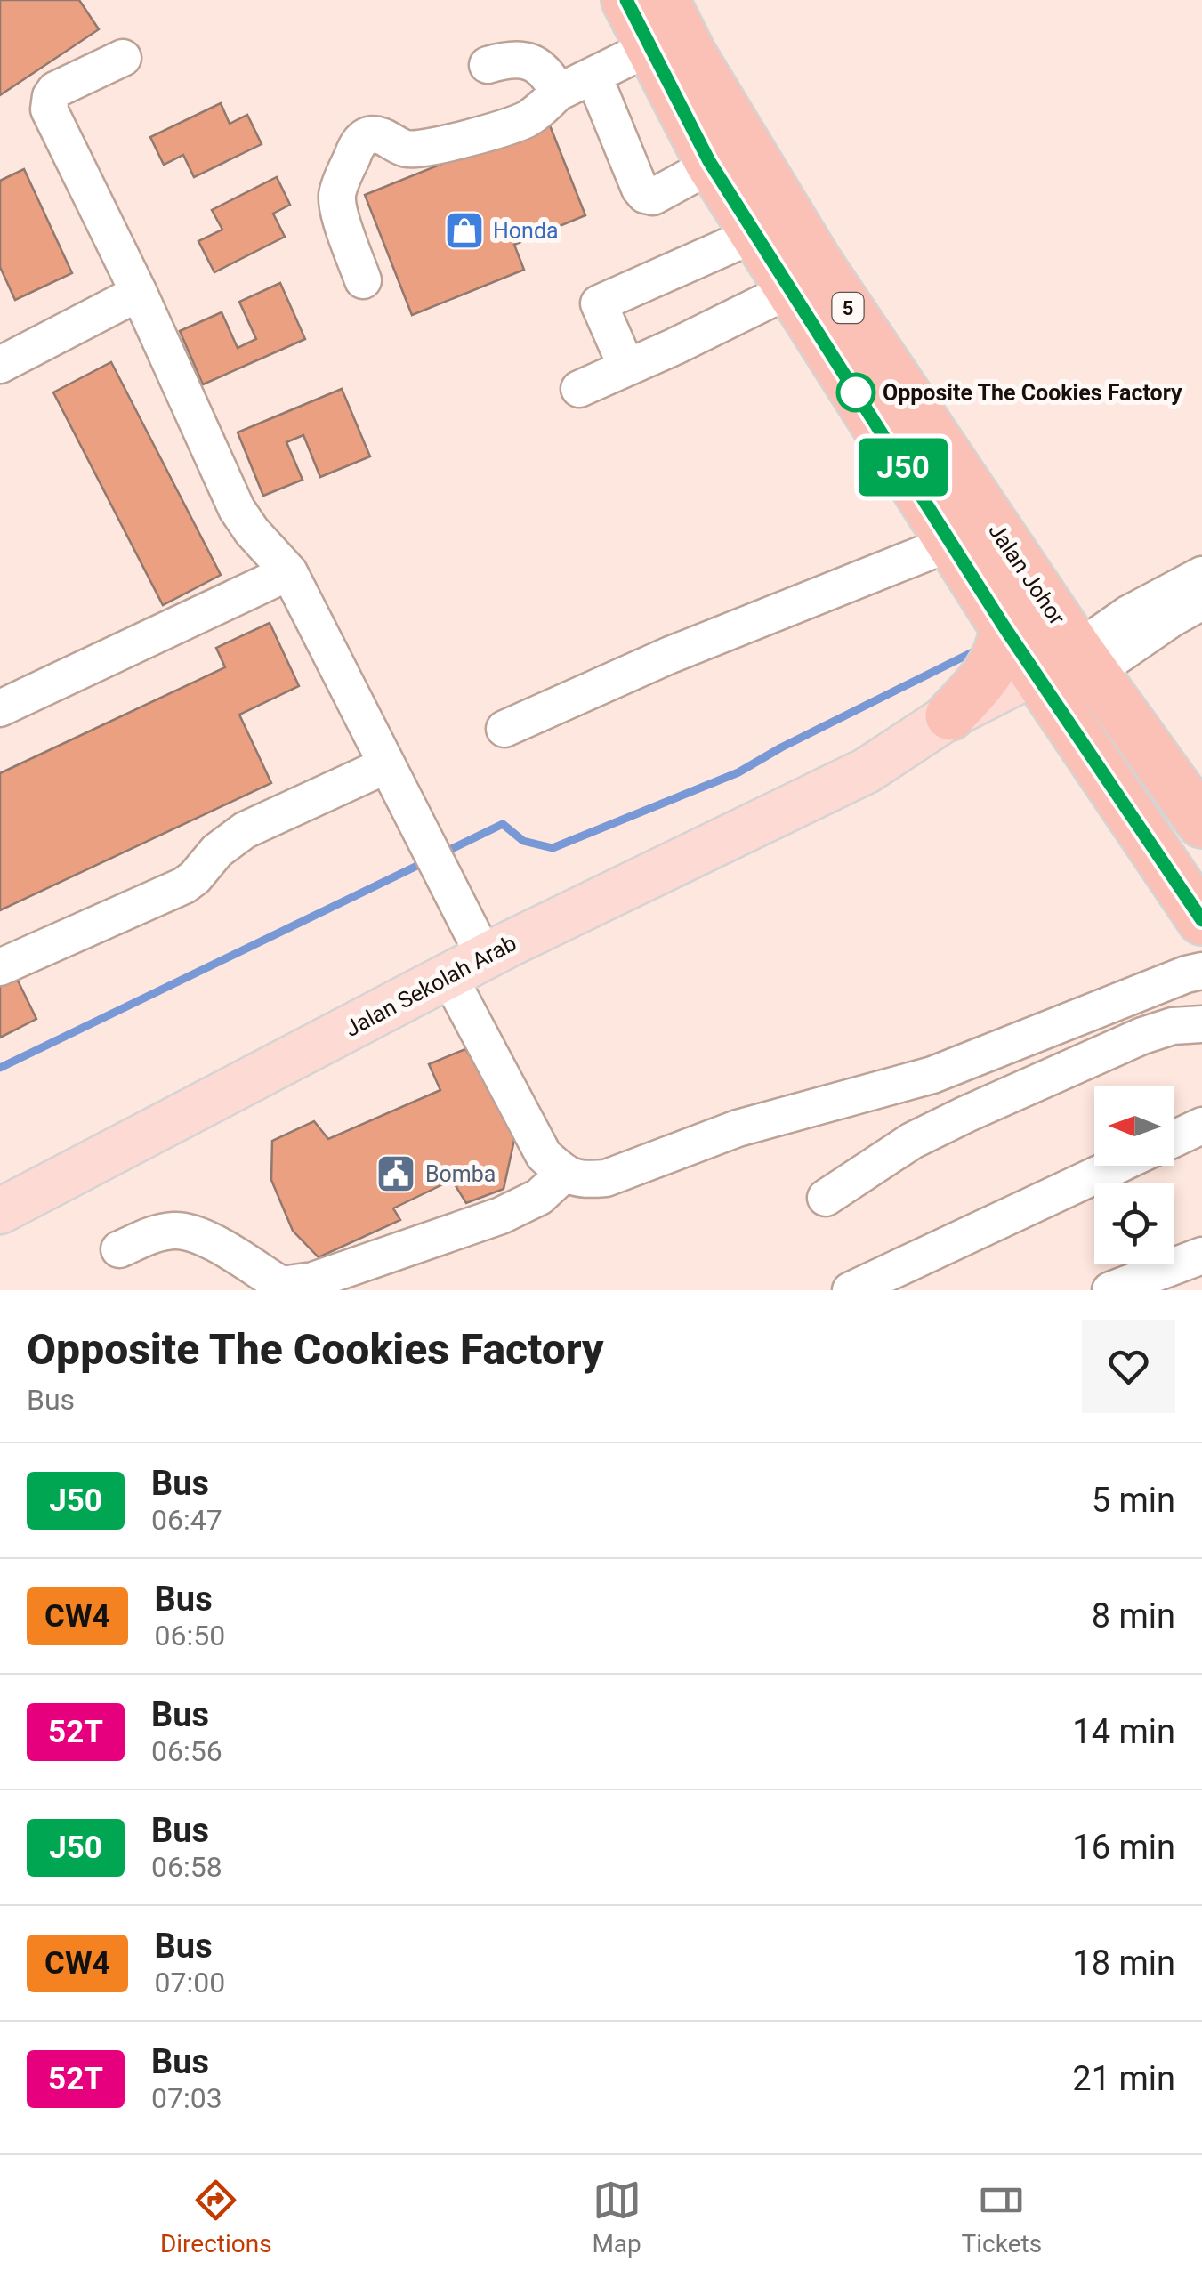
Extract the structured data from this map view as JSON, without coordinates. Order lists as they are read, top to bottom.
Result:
{
  "streets": {
    "highway": ["5", "Jalan Johor"],
    "main road": ["Jalan Sekolah Arab"]
  },
  "crossings": [
    ["Jalan Johor", "Jalan Sekolah Arab"]
  ],
  "places": {
    "shop": ["Honda"],
    "other": ["Opposite The Cookies Factory"],
    "public building": ["Bomba"]
  },
  "lines": ["bus line J50"],
  "north": "left",
  "page": {
    "on_map": "J50",
    "heading": ["Opposite The Cookies Factory", "Bus"],
    "list": [
      {
        "mark": "J50",
        "name": "Bus",
        "note": "06:47",
        "value": "5 min"
      },
      {
        "mark": "CW4",
        "name": "Bus",
        "note": "06:50",
        "value": "8 min"
      },
      {
        "mark": "52T",
        "name": "Bus",
        "note": "06:56",
        "value": "14 min"
      },
      {
        "mark": "J50",
        "name": "Bus",
        "note": "06:58",
        "value": "16 min"
      },
      {
        "mark": "CW4",
        "name": "Bus",
        "note": "07:00",
        "value": "18 min"
      },
      {
        "mark": "52T",
        "name": "Bus",
        "note": "07:03",
        "value": "21 min"
      }
    ],
    "tabs": ["Directions", "Map", "Tickets"]
  }
}
